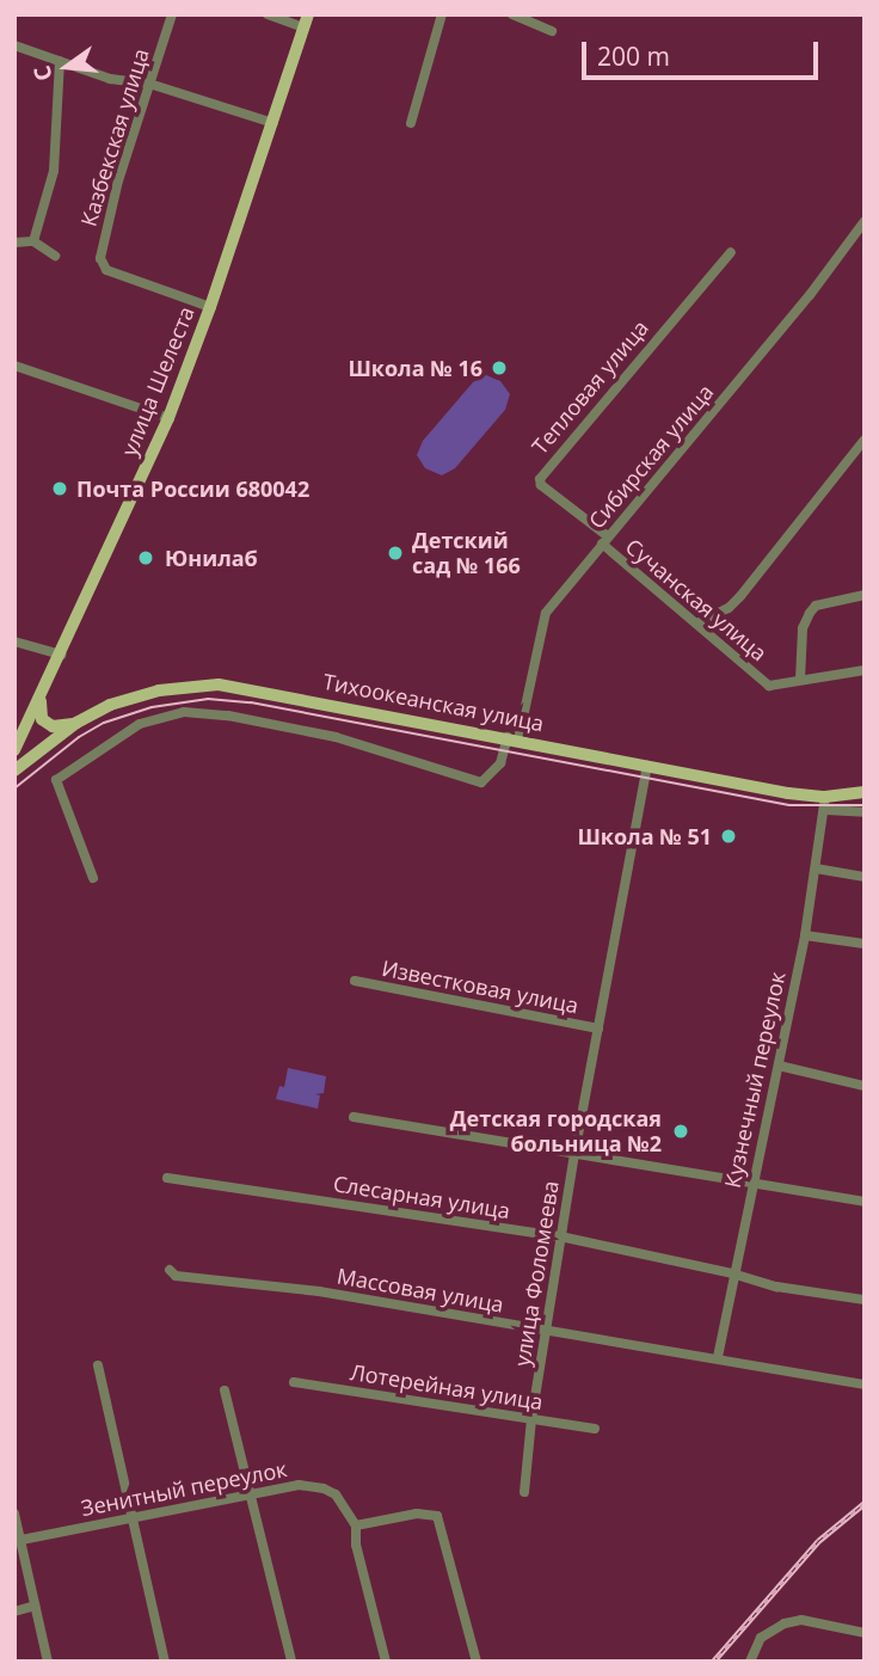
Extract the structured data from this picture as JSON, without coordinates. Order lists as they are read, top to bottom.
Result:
{
  "streets": {
    "main road": ["улица Шелеста", "Тихоокеанская улица"],
    "street": [
      "Казбекская улица",
      "Тепловая улица",
      "Сибирская улица",
      "Сучанская улица",
      "Известковая улица",
      "Кузнечный переулок",
      "Слесарная улица",
      "улица Фоломеева",
      "Массовая улица",
      "Лотерейная улица",
      "Зенитный переулок"
    ]
  },
  "crossings": [
    ["Казбекская улица", "улица Шелеста"],
    ["Тепловая улица", "Сибирская улица"],
    ["Тепловая улица", "Сучанская улица"],
    ["Сибирская улица", "Сучанская улица"],
    ["Сибирская улица", "Тихоокеанская улица"],
    ["Тихоокеанская улица", "Кузнечный переулок"],
    ["Тихоокеанская улица", "улица Фоломеева"],
    ["Известковая улица", "улица Фоломеева"],
    ["Кузнечный переулок", "Слесарная улица"],
    ["Кузнечный переулок", "Массовая улица"],
    ["Слесарная улица", "улица Фоломеева"],
    ["улица Фоломеева", "Массовая улица"],
    ["улица Фоломеева", "Лотерейная улица"]
  ],
  "places": [
    "Школа № 16",
    "Почта России 680042",
    "Детский сад № 166",
    "Юнилаб",
    "Школа № 51",
    "Детская городская больница №2"
  ],
  "scale_bar": "200 m",
  "north": "left"
}
